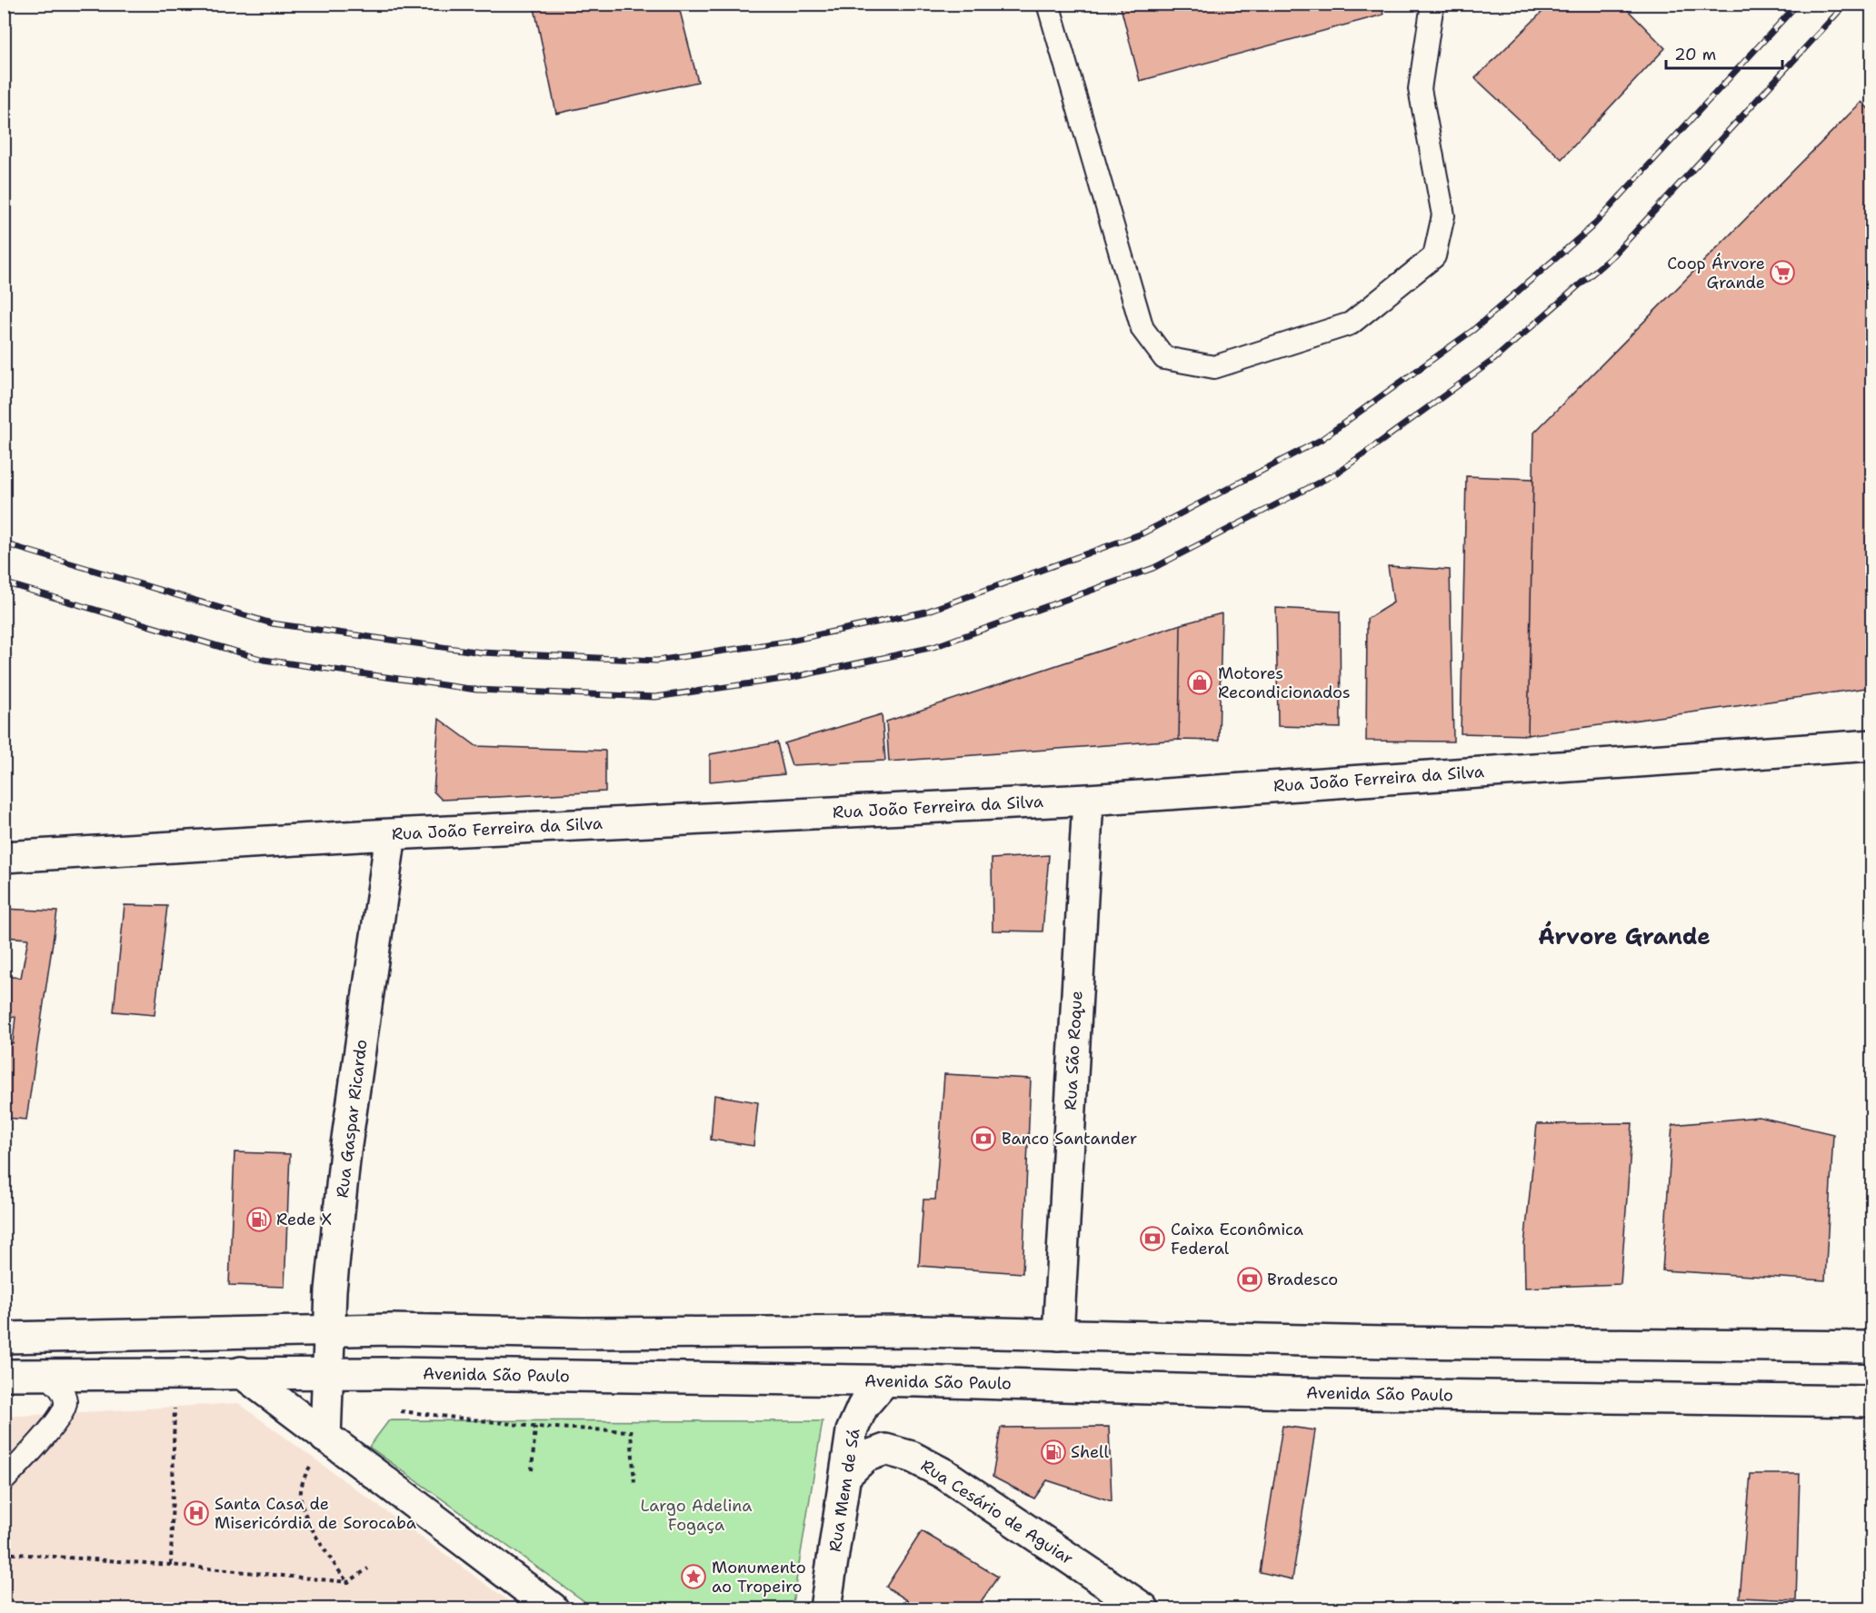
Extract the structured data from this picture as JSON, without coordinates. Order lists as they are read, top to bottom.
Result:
{
  "streets": {
    "main road": [
      "Rua João Ferreira da Silva",
      "Rua São Roque",
      "Rua Gaspar Ricardo",
      "Avenida São Paulo",
      "Rua Mem de Sá",
      "Rua Cesário de Aguiar"
    ]
  },
  "crossings": [
    ["Rua João Ferreira da Silva", "Rua São Roque"],
    ["Rua João Ferreira da Silva", "Rua Gaspar Ricardo"],
    ["Rua Gaspar Ricardo", "Avenida São Paulo"],
    ["Avenida São Paulo", "Rua Mem de Sá"],
    ["Rua Mem de Sá", "Rua Cesário de Aguiar"]
  ],
  "districts": ["Árvore Grande"],
  "parks": ["Largo Adelina Fogaça"],
  "places": {
    "supermarket": ["Coop Árvore Grande"],
    "shop": ["Motores Recondicionados"],
    "bank": ["Banco Santander", "Caixa Econômica Federal", "Bradesco"],
    "fuel station": ["Rede X", "Shell"],
    "hospital": ["Santa Casa de Misericórdia de Sorocaba"],
    "place": ["Monumento ao Tropeiro"]
  },
  "scale_bar": "20 m"
}
